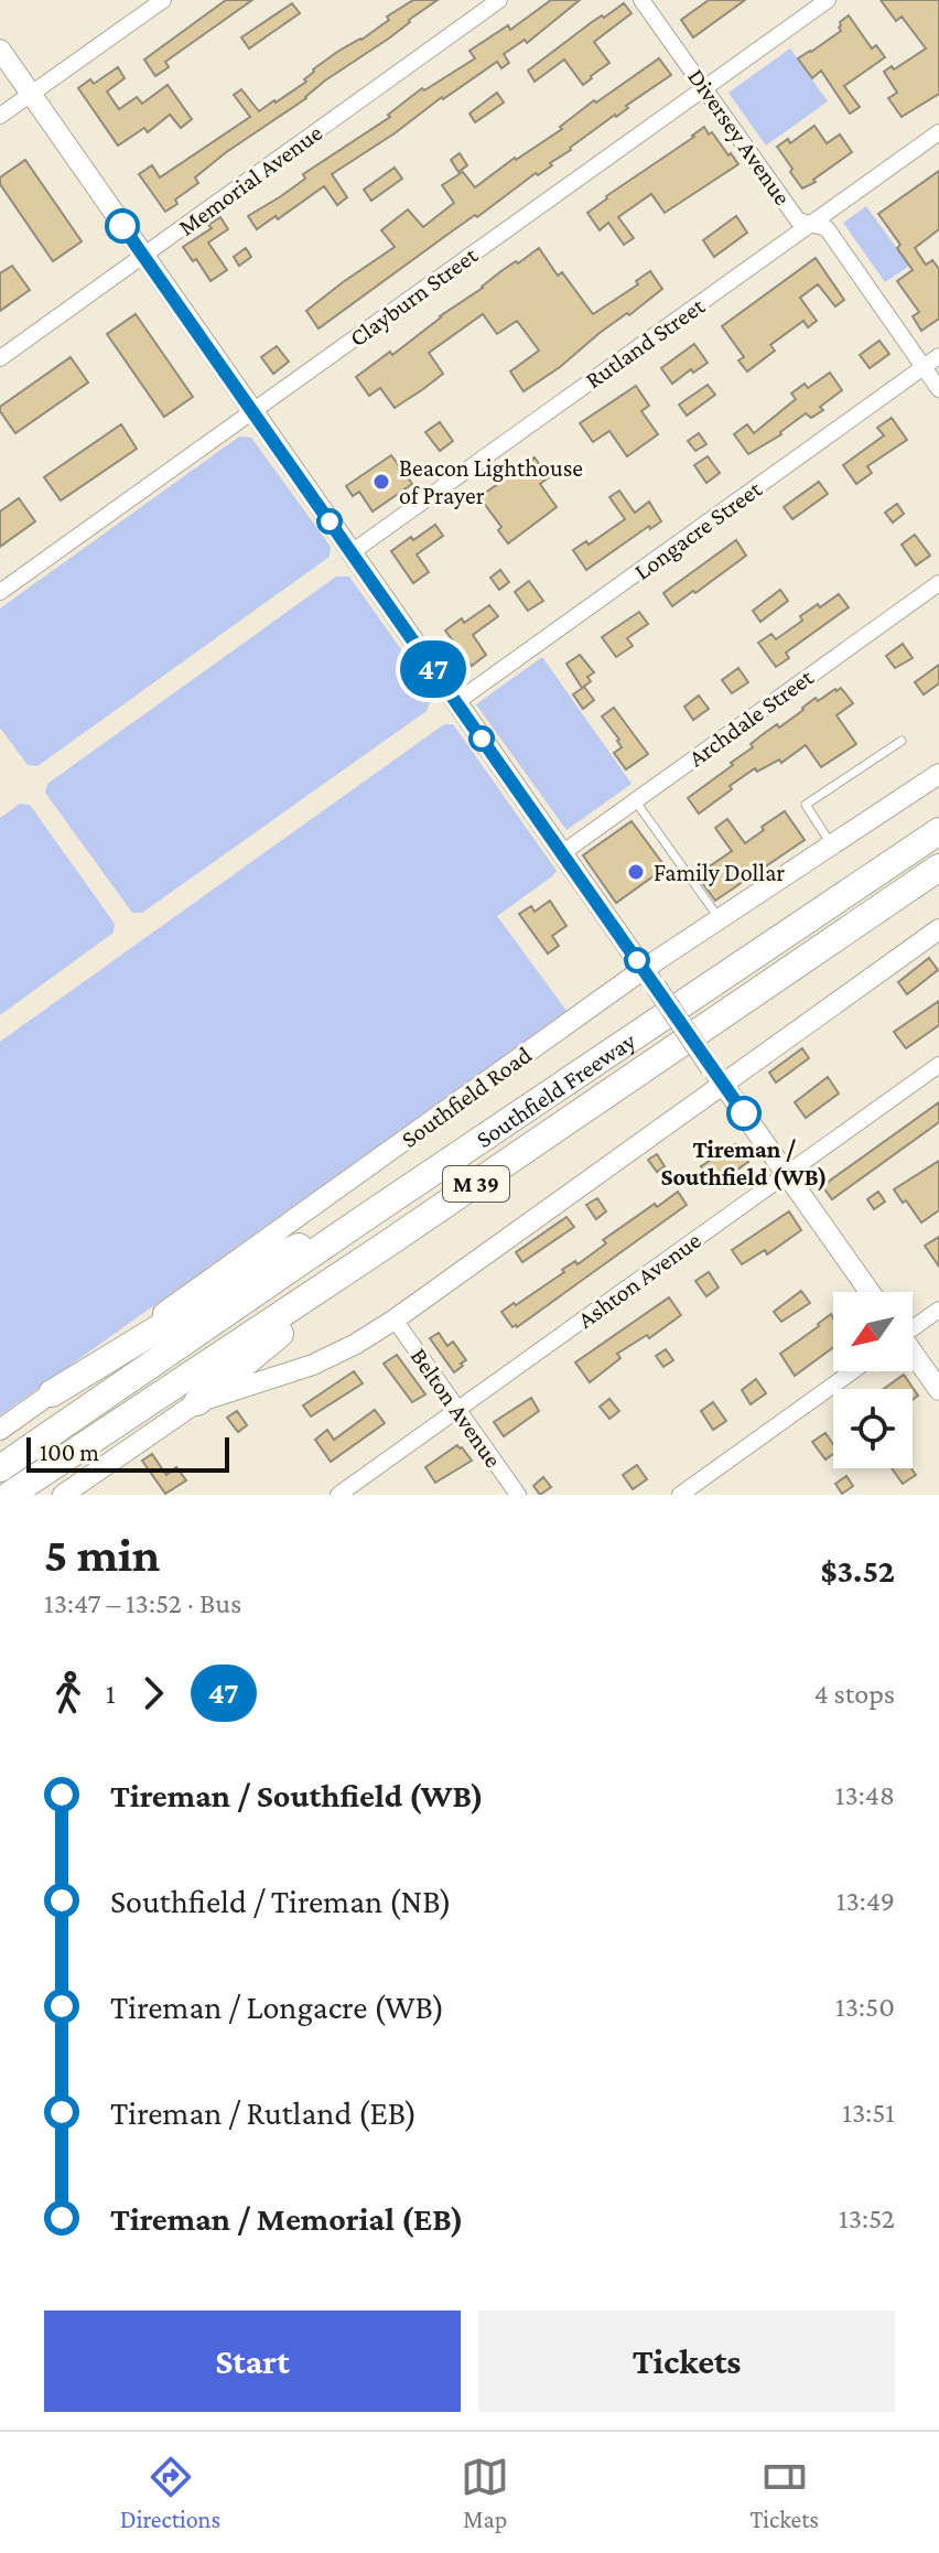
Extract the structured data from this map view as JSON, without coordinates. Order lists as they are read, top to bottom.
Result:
{
  "streets": {
    "highway": ["Southfield Freeway", "M 39"],
    "main road": ["Southfield Road"],
    "street": [
      "Diversey Avenue",
      "Memorial Avenue",
      "Clayburn Street",
      "Rutland Street",
      "Longacre Street",
      "Archdale Street",
      "Ashton Avenue",
      "Belton Avenue"
    ]
  },
  "crossings": [
    ["Diversey Avenue", "Clayburn Street"],
    ["Diversey Avenue", "Rutland Street"],
    ["Diversey Avenue", "Longacre Street"],
    ["Ashton Avenue", "Belton Avenue"]
  ],
  "places": ["Beacon Lighthouse of Prayer", "Family Dollar", "Tireman / Southfield (WB)"],
  "lines": ["bus line 47"],
  "scale_bar": "100 m",
  "north": "bottom left",
  "page": {
    "on_map": "47",
    "scale": "100 m",
    "heading": ["5 min", "13:47 – 13:52 · Bus", "$3.52"],
    "legs": ["1", "47", "4 stops"],
    "list": [
      {
        "name": "Tireman / Southfield (WB)",
        "value": "13:48"
      },
      {
        "name": "Southfield / Tireman (NB)",
        "value": "13:49"
      },
      {
        "name": "Tireman / Longacre (WB)",
        "value": "13:50"
      },
      {
        "name": "Tireman / Rutland (EB)",
        "value": "13:51"
      },
      {
        "name": "Tireman / Memorial (EB)",
        "value": "13:52"
      }
    ],
    "buttons": ["Start", "Tickets"],
    "tabs": ["Directions", "Map", "Tickets"]
  }
}
